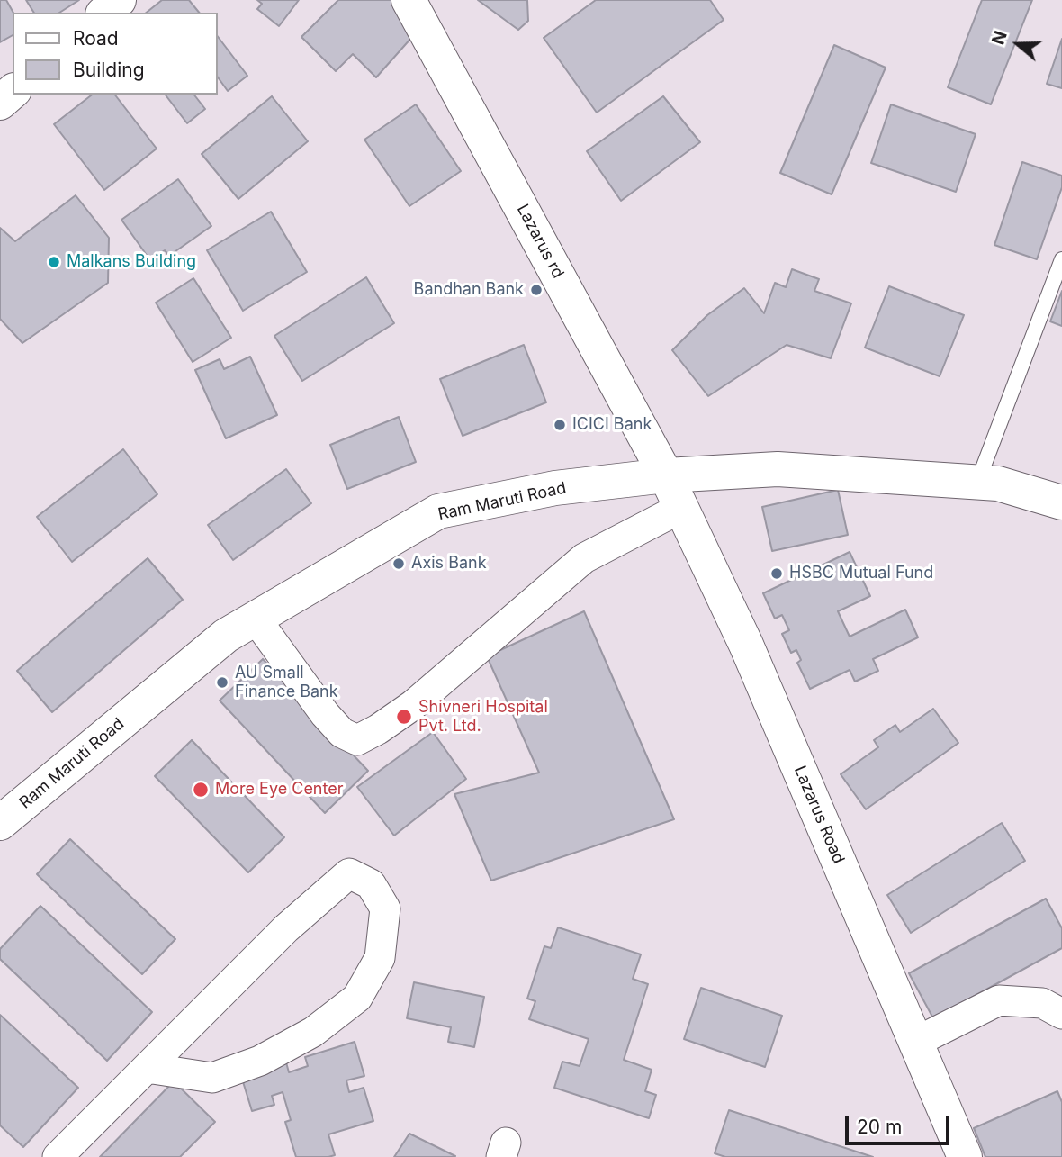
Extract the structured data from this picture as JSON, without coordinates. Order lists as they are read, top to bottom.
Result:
{
  "streets": {
    "main road": ["Lazarus rd", "Ram Maruti Road", "Lazarus Road"]
  },
  "crossings": [
    ["Lazarus rd", "Ram Maruti Road"],
    ["Lazarus rd", "Lazarus Road"],
    ["Ram Maruti Road", "Lazarus Road"]
  ],
  "places": [
    "Malkans Building",
    "Bandhan Bank",
    "ICICI Bank",
    "Axis Bank",
    "HSBC Mutual Fund",
    "AU Small Finance Bank",
    "Shivneri Hospital Pvt. Ltd.",
    "More Eye Center"
  ],
  "legend": ["Road", "Building"],
  "scale_bar": "20 m",
  "north": "left"
}
